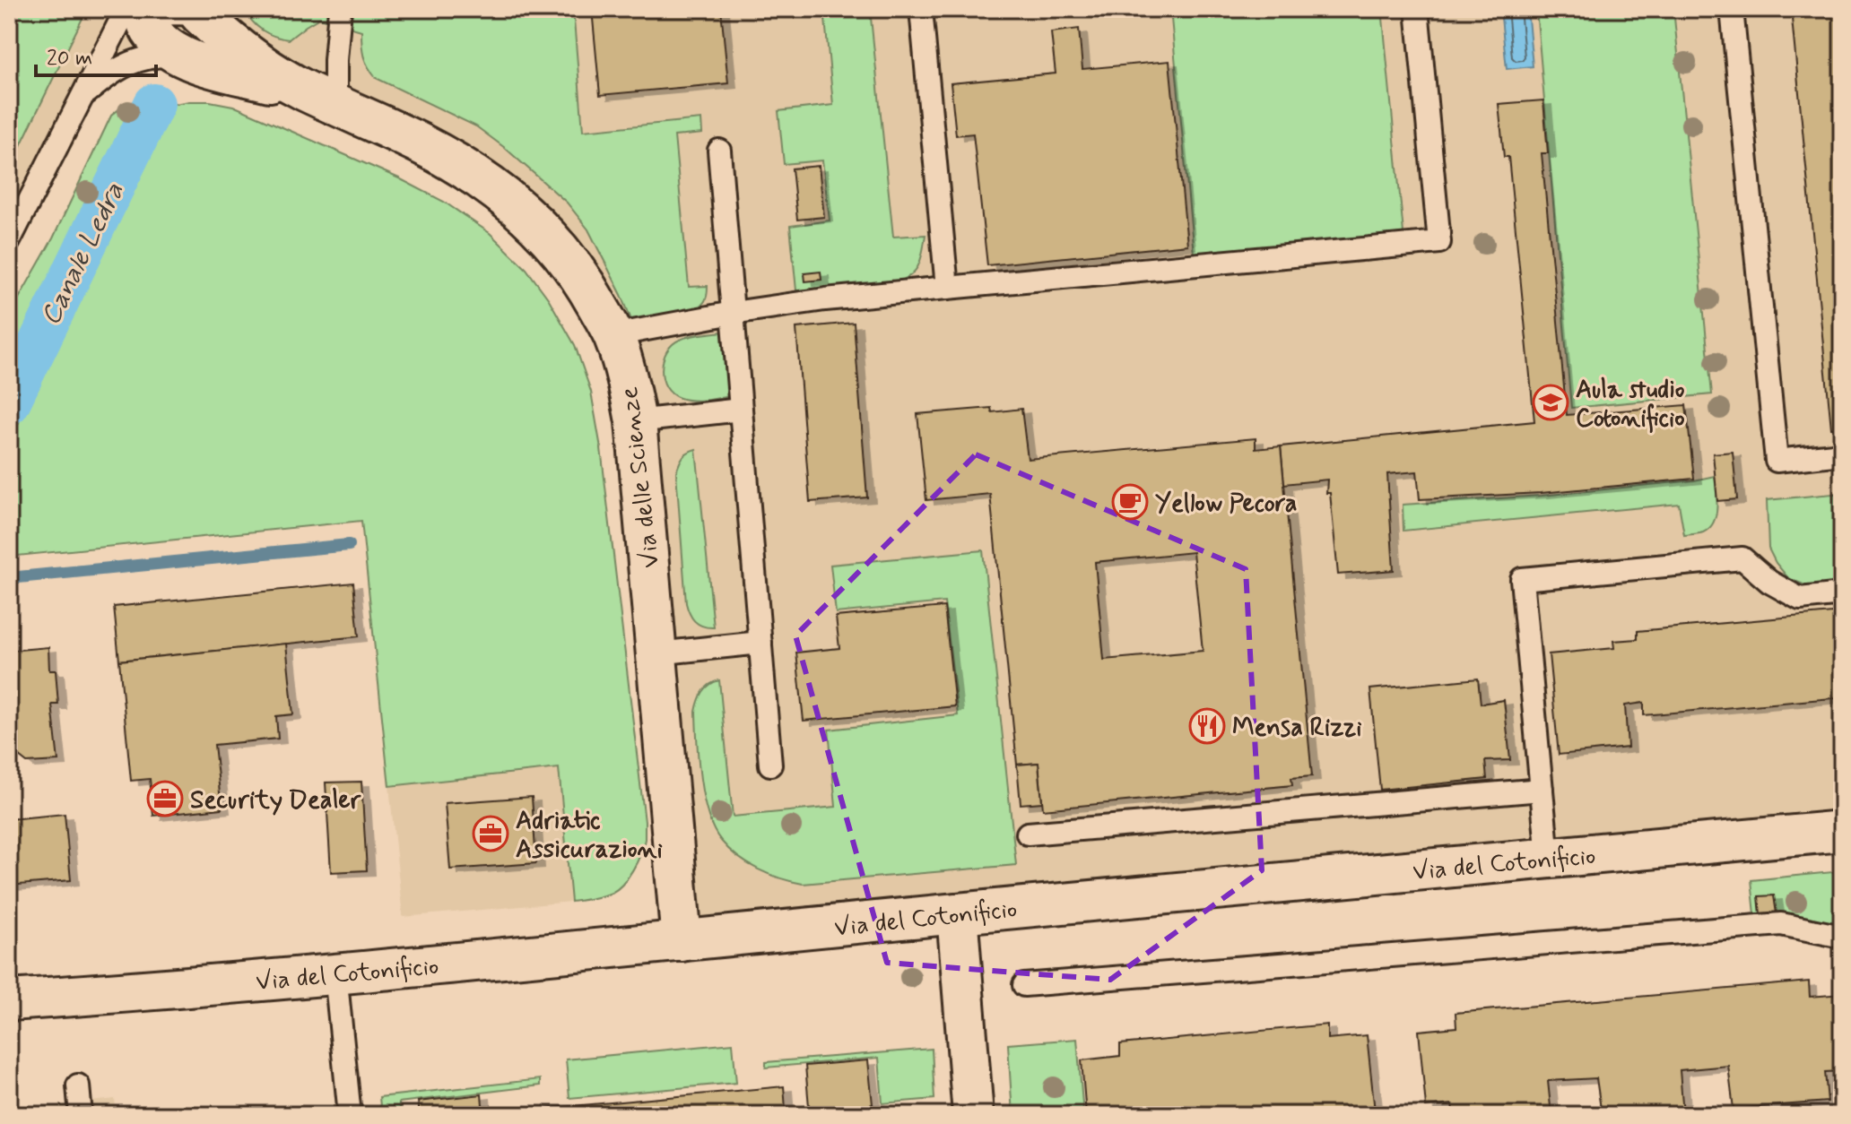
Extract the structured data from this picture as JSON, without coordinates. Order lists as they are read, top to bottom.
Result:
{
  "streets": {
    "main road": ["Via delle Scienze", "Via del Cotonificio"]
  },
  "crossings": [
    ["Via delle Scienze", "Via del Cotonificio"]
  ],
  "water": ["Canale Ledra"],
  "places": {
    "school or university": ["Aula studio Cotonificio"],
    "cafe": ["Yellow Pecora"],
    "restaurant": ["Mensa Rizzi"],
    "office": ["Security Dealer", "Adriatic Assicurazioni"]
  },
  "scale_bar": "20 m"
}
